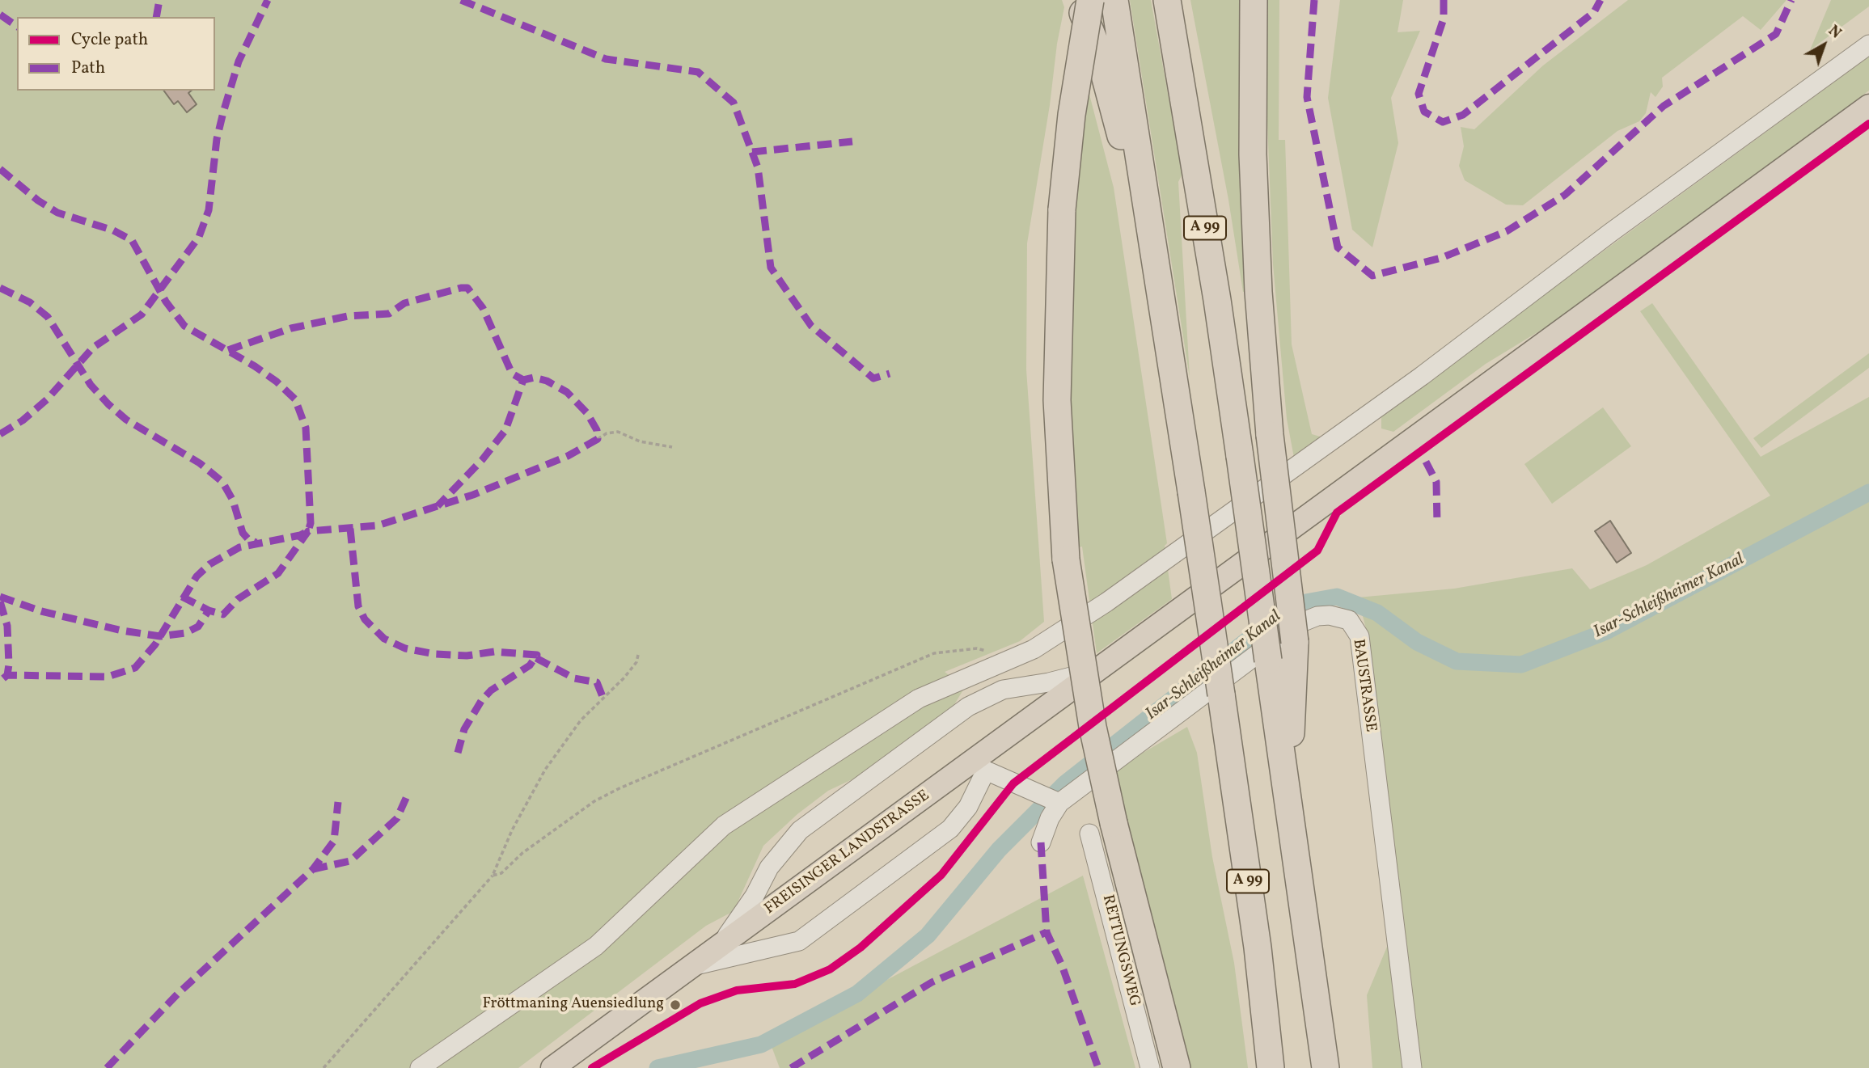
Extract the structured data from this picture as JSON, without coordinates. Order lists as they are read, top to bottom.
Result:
{
  "streets": {
    "highway": ["A 99"],
    "main road": ["FREISINGER LANDSTRASSE"],
    "lane": ["BAUSTRASSE", "RETTUNGSWEG"]
  },
  "water": ["Isar-Schleißheimer Kanal"],
  "places": ["Fröttmaning Auensiedlung"],
  "legend": ["Cycle path", "Path"],
  "north": "top right"
}
